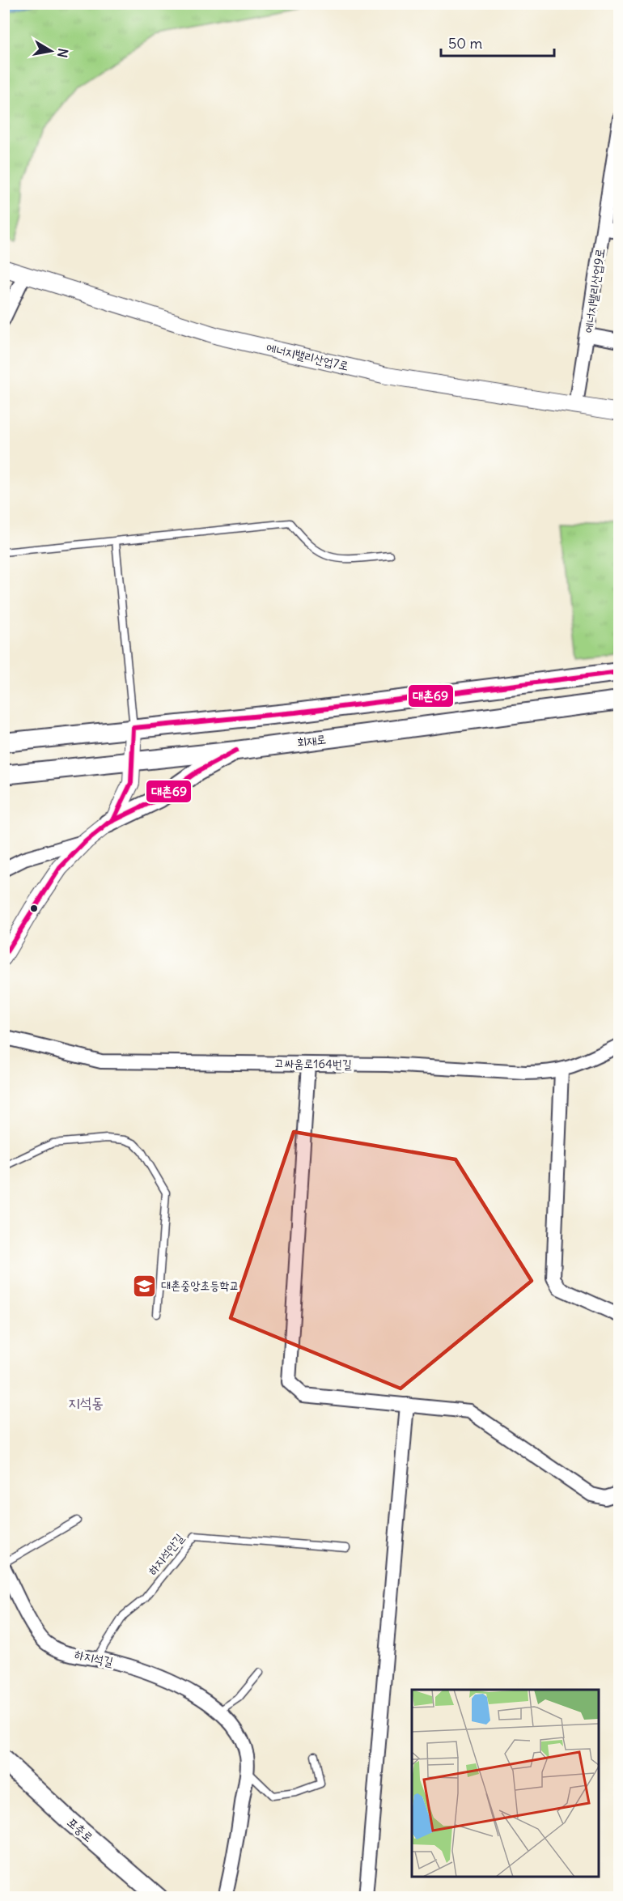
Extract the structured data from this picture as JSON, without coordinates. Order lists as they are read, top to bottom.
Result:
{
  "streets": {
    "main road": ["회재로", "포충로"],
    "street": [
      "에너지밸리산업9로",
      "에너지밸리산업7로",
      "고싸움로164번길",
      "하지석길"
    ],
    "lane": ["하지석안길"]
  },
  "crossings": [
    ["에너지밸리산업9로", "에너지밸리산업7로"],
    ["하지석안길", "하지석길"]
  ],
  "districts": ["지석동"],
  "places": {
    "school or university": ["대촌중앙초등학교"]
  },
  "lines": ["transit line 대촌69"],
  "scale_bar": "50 m",
  "north": "right"
}
